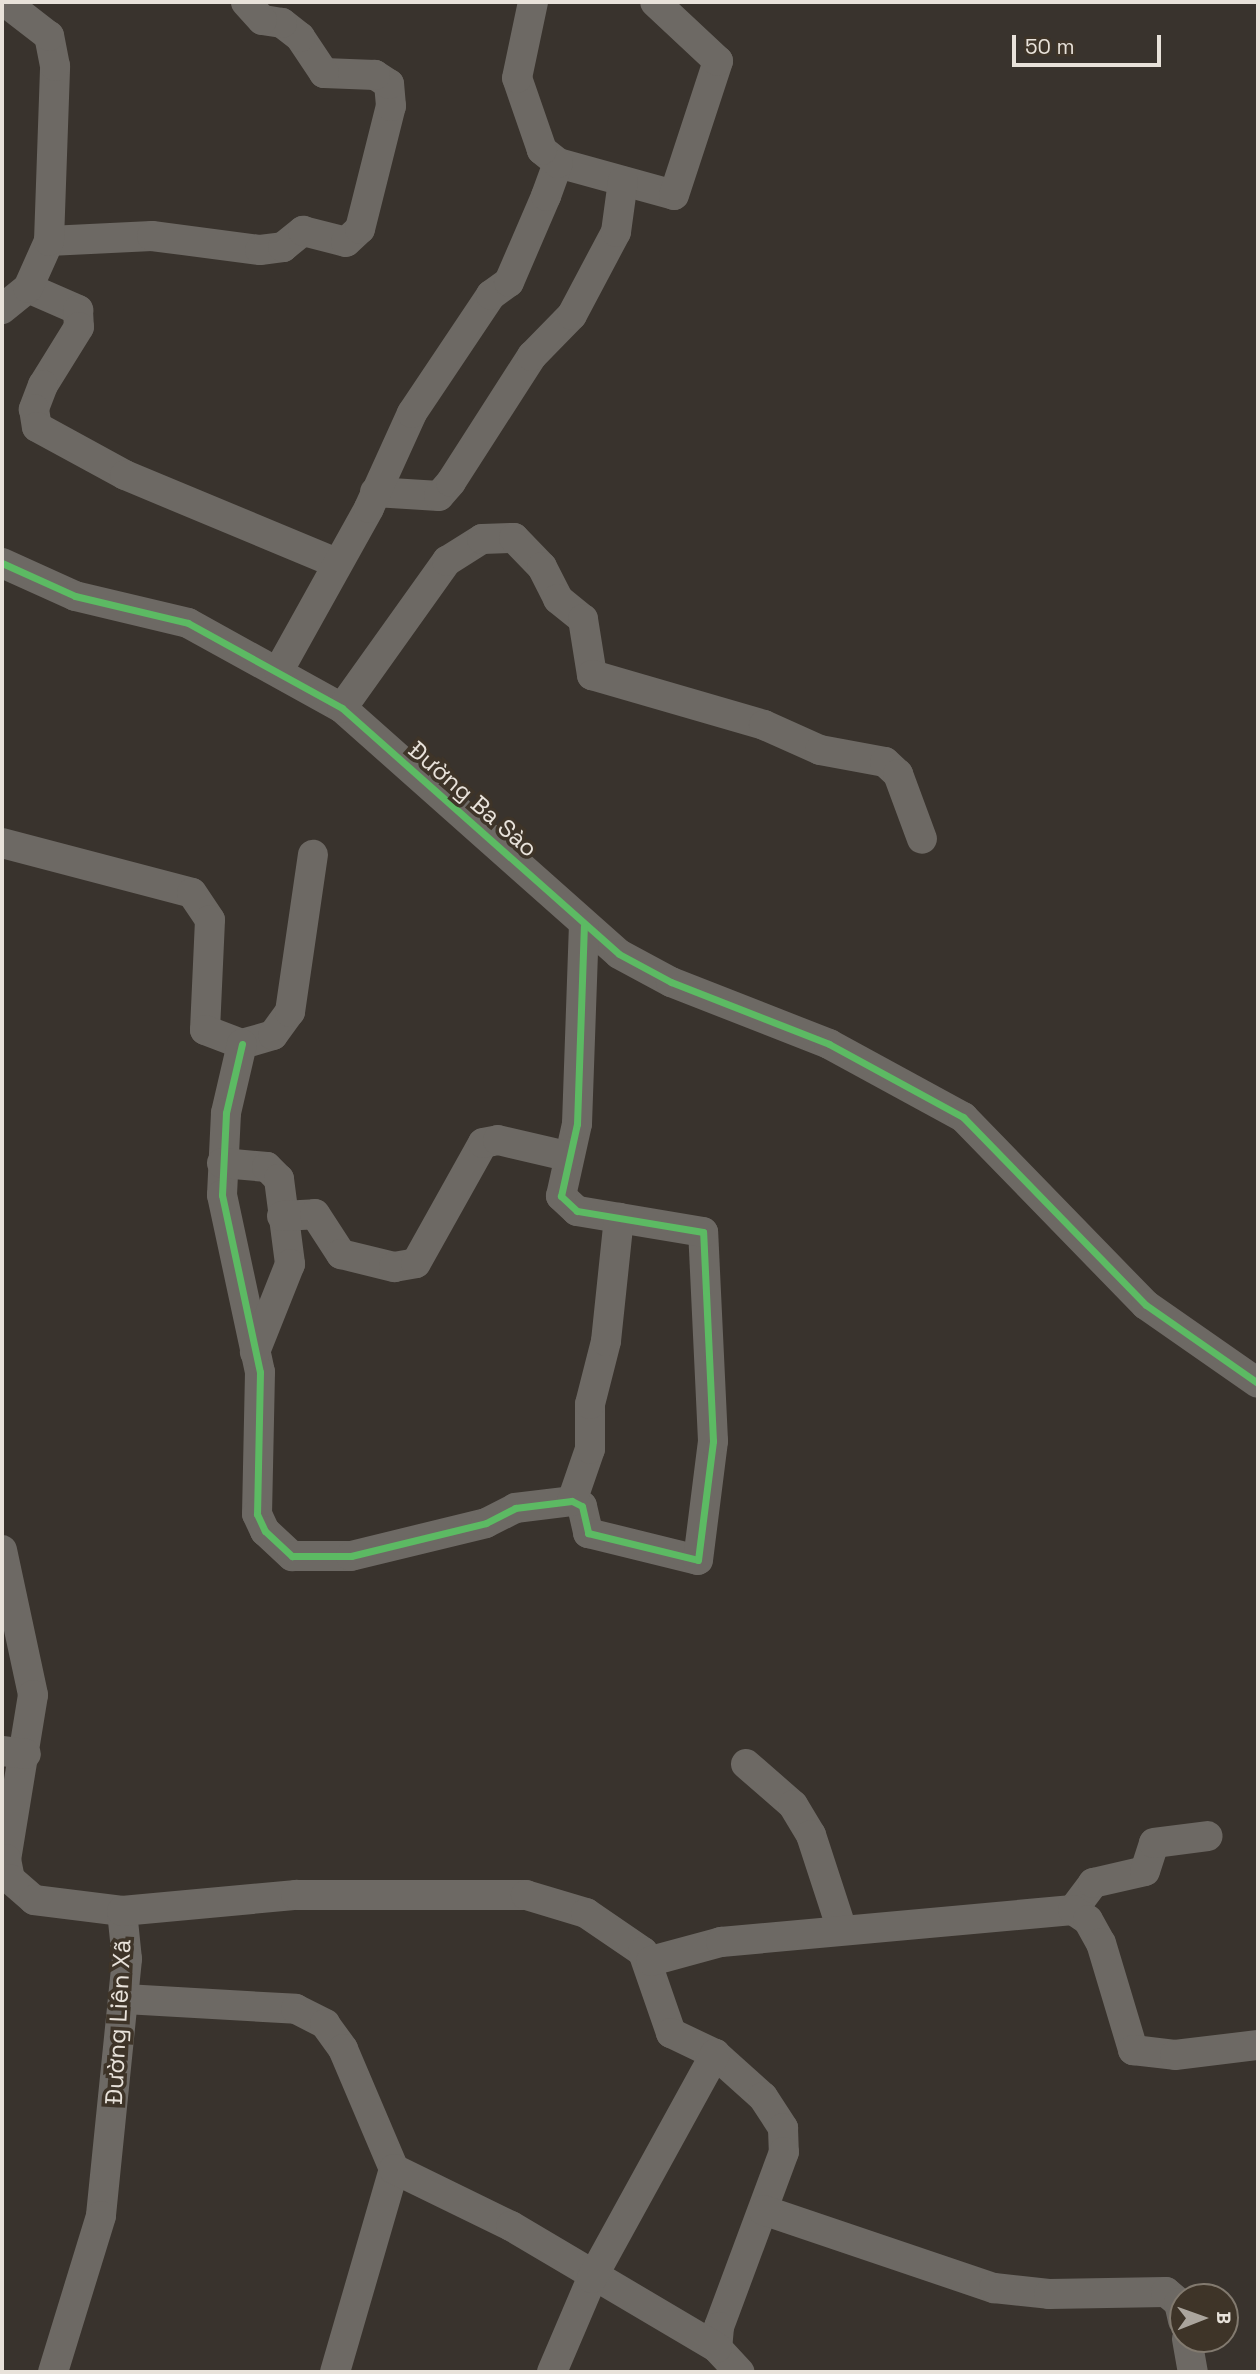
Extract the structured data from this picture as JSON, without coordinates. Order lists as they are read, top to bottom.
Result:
{
  "streets": {
    "street": ["Đường Ba Sào", "Đường Liên Xã"]
  },
  "scale_bar": "50 m",
  "north": "right"
}
